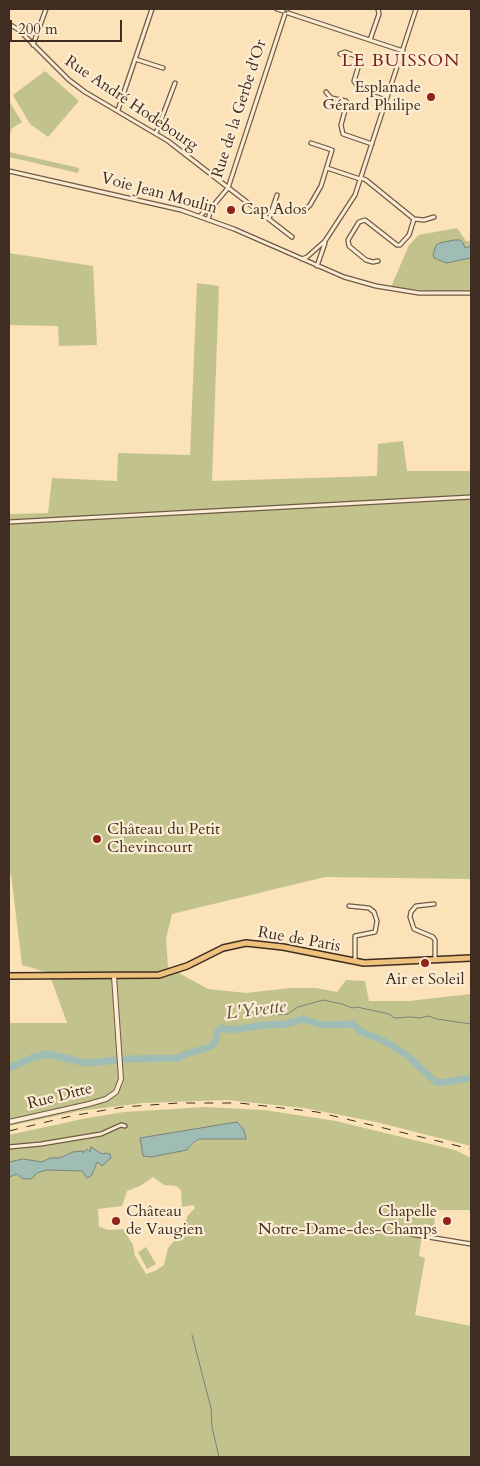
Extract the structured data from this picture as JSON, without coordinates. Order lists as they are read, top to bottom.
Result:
{
  "streets": {
    "main road": ["Rue de Paris"],
    "street": [
      "Rue André Hodebourg",
      "Rue de la Gerbe d'Or",
      "Voie Jean Moulin",
      "Rue Ditte"
    ]
  },
  "crossings": [
    ["Rue André Hodebourg", "Rue de la Gerbe d'Or"],
    ["Rue de la Gerbe d'Or", "Voie Jean Moulin"],
    ["Rue de Paris", "Rue Ditte"]
  ],
  "districts": ["LE BUISSON"],
  "water": ["L'Yvette"],
  "places": [
    "Esplanade Gérard Philipe",
    "Cap Ados",
    "Château du Petit Chevincourt",
    "Air et Soleil",
    "Château de Vaugien",
    "Chapelle Notre-Dame-des-Champs"
  ],
  "scale_bar": "200 m"
}
